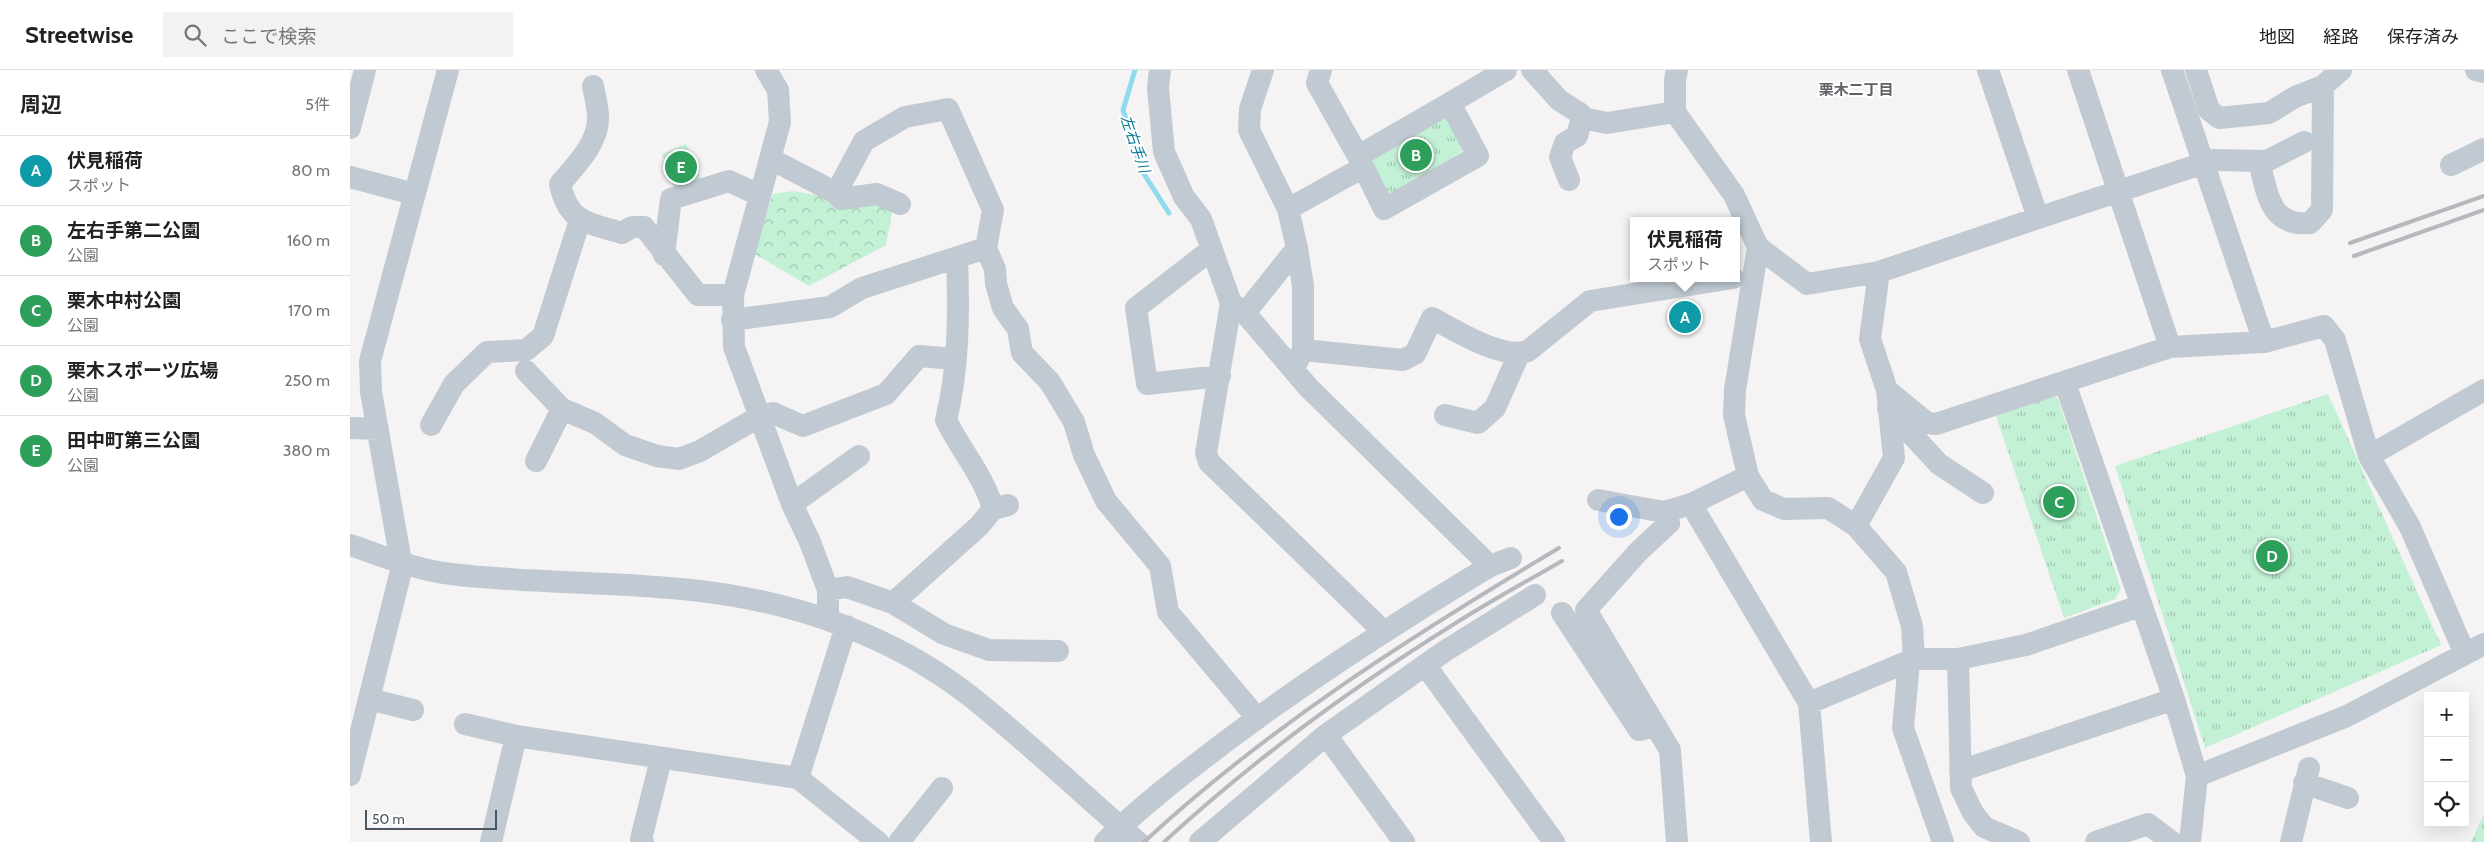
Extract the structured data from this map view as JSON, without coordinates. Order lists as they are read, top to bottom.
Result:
{
  "districts": ["栗木二丁目"],
  "water": ["左右手川"],
  "scale_bar": "50 m",
  "page": {
    "header": "Streetwise",
    "search": "ここで検索",
    "nav": ["地図", "経路", "保存済み"],
    "heading": ["周辺", "5件"],
    "list": [
      {
        "mark": "A",
        "name": "伏見稲荷",
        "note": "スポット",
        "value": "80 m"
      },
      {
        "mark": "B",
        "name": "左右手第二公園",
        "note": "公園",
        "value": "160 m"
      },
      {
        "mark": "C",
        "name": "栗木中村公園",
        "note": "公園",
        "value": "170 m"
      },
      {
        "mark": "D",
        "name": "栗木スポーツ広場",
        "note": "公園",
        "value": "250 m"
      },
      {
        "mark": "E",
        "name": "田中町第三公園",
        "note": "公園",
        "value": "380 m"
      }
    ],
    "pins": [
      "B",
      "E",
      "A",
      "C",
      "D"
    ],
    "popup": ["伏見稲荷", "スポット"],
    "map_buttons": ["+", "−"],
    "scale": "50 m"
  }
}
